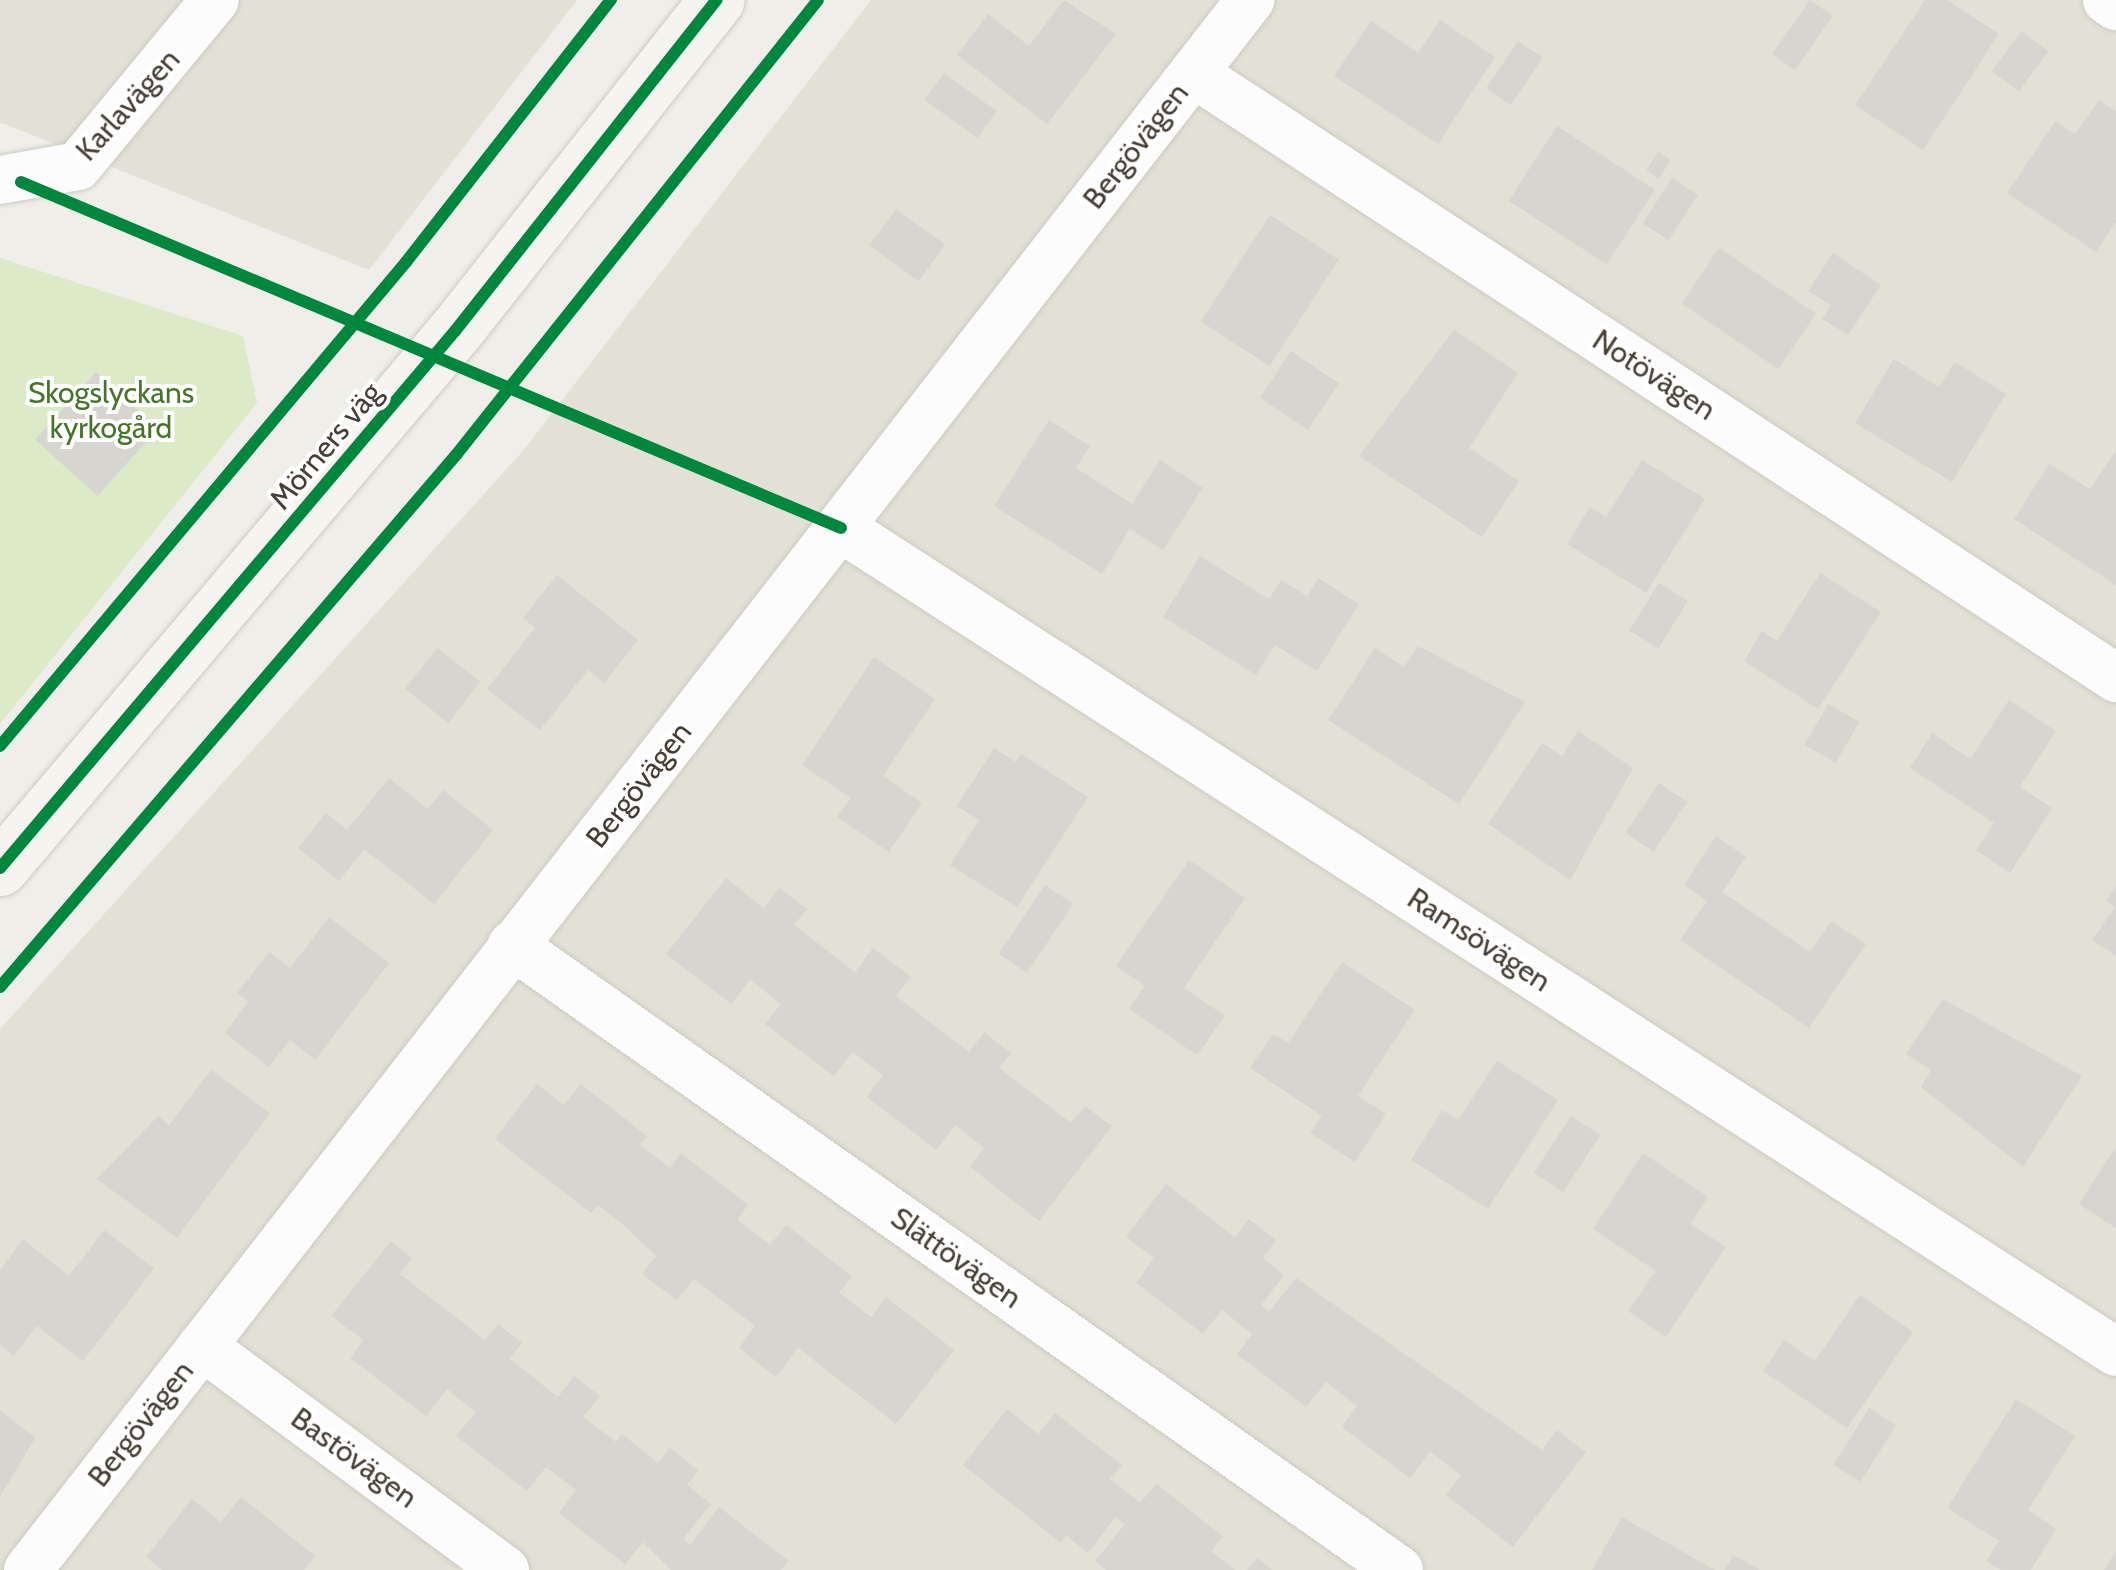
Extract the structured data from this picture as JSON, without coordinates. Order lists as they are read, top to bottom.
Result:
{
  "streets": {
    "main road": ["Mörners väg"],
    "street": [
      "Karlavägen",
      "Bergövägen",
      "Notövägen",
      "Ramsövägen",
      "Slättövägen",
      "Bastövägen"
    ]
  },
  "crossings": [
    ["Bergövägen", "Notövägen"],
    ["Bergövägen", "Ramsövägen"],
    ["Bergövägen", "Slättövägen"],
    ["Bergövägen", "Bastövägen"]
  ],
  "parks": ["Skogslyckans kyrkogård"]
}
